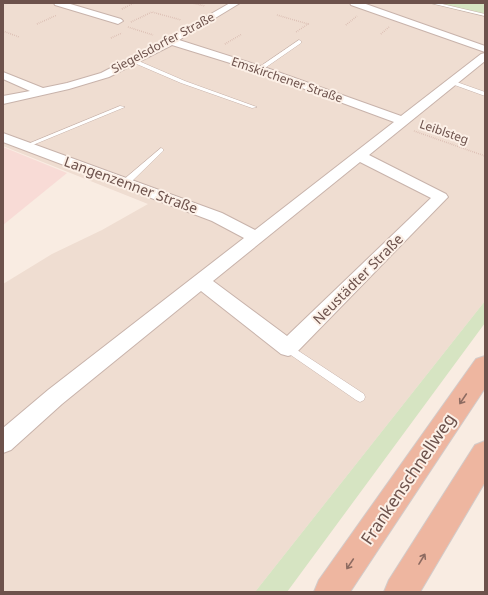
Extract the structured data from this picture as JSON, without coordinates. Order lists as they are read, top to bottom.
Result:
{
  "streets": {
    "highway": ["Frankenschnellweg"],
    "street": [
      "Siegelsdorfer Straße",
      "Emskirchener Straße",
      "Langenzenner Straße",
      "Neustädter Straße"
    ],
    "path": ["Leiblsteg"]
  },
  "crossings": [
    ["Siegelsdorfer Straße", "Emskirchener Straße"],
    ["Emskirchener Straße", "Leiblsteg"]
  ]
}
